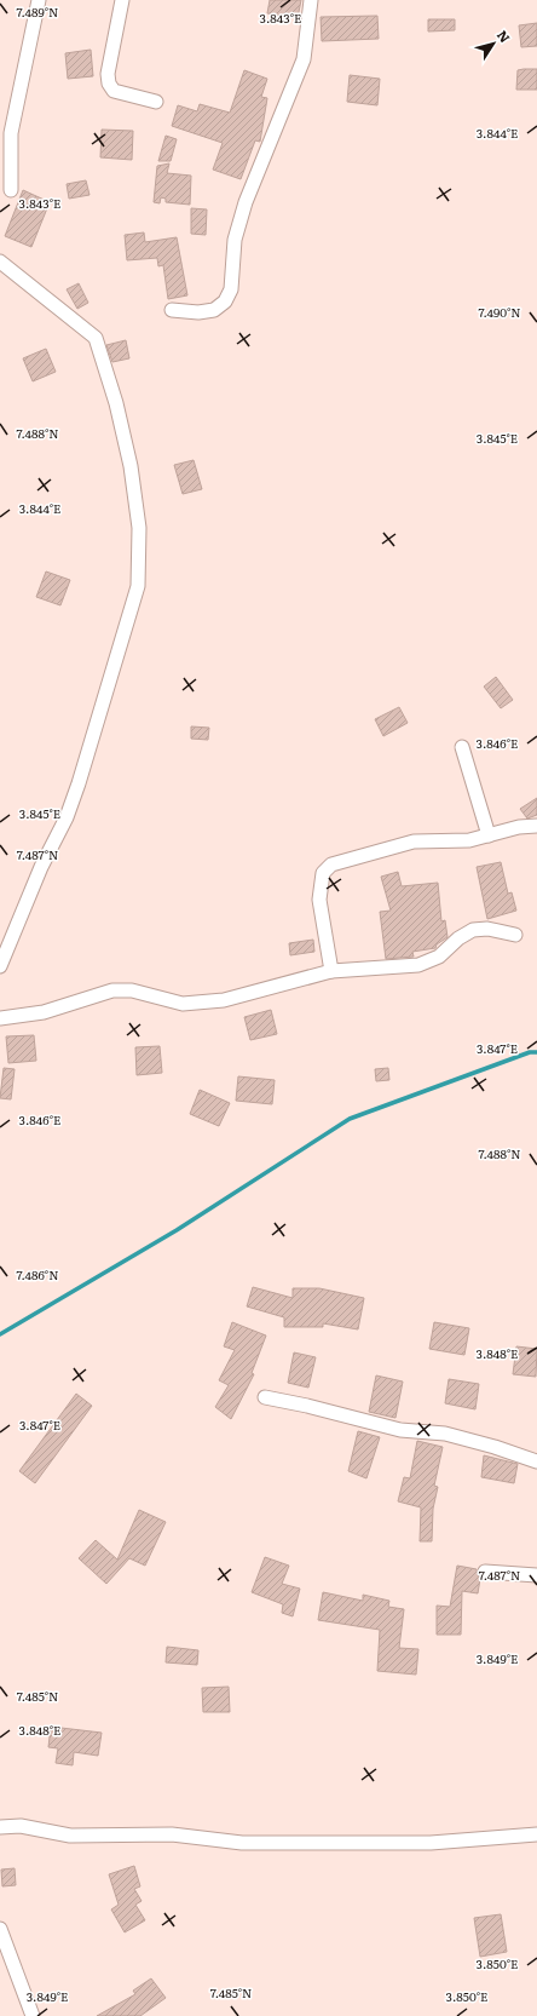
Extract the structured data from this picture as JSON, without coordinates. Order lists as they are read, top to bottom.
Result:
{
  "north": "top right",
  "coordinates": [
    "7.489°N",
    "3.843°E",
    "3.844°E",
    "7.490°N",
    "7.488°N",
    "3.845°E",
    "3.846°E",
    "7.487°N",
    "3.847°E",
    "7.486°N",
    "3.848°E",
    "3.849°E",
    "7.485°N",
    "3.850°E"
  ]
}
